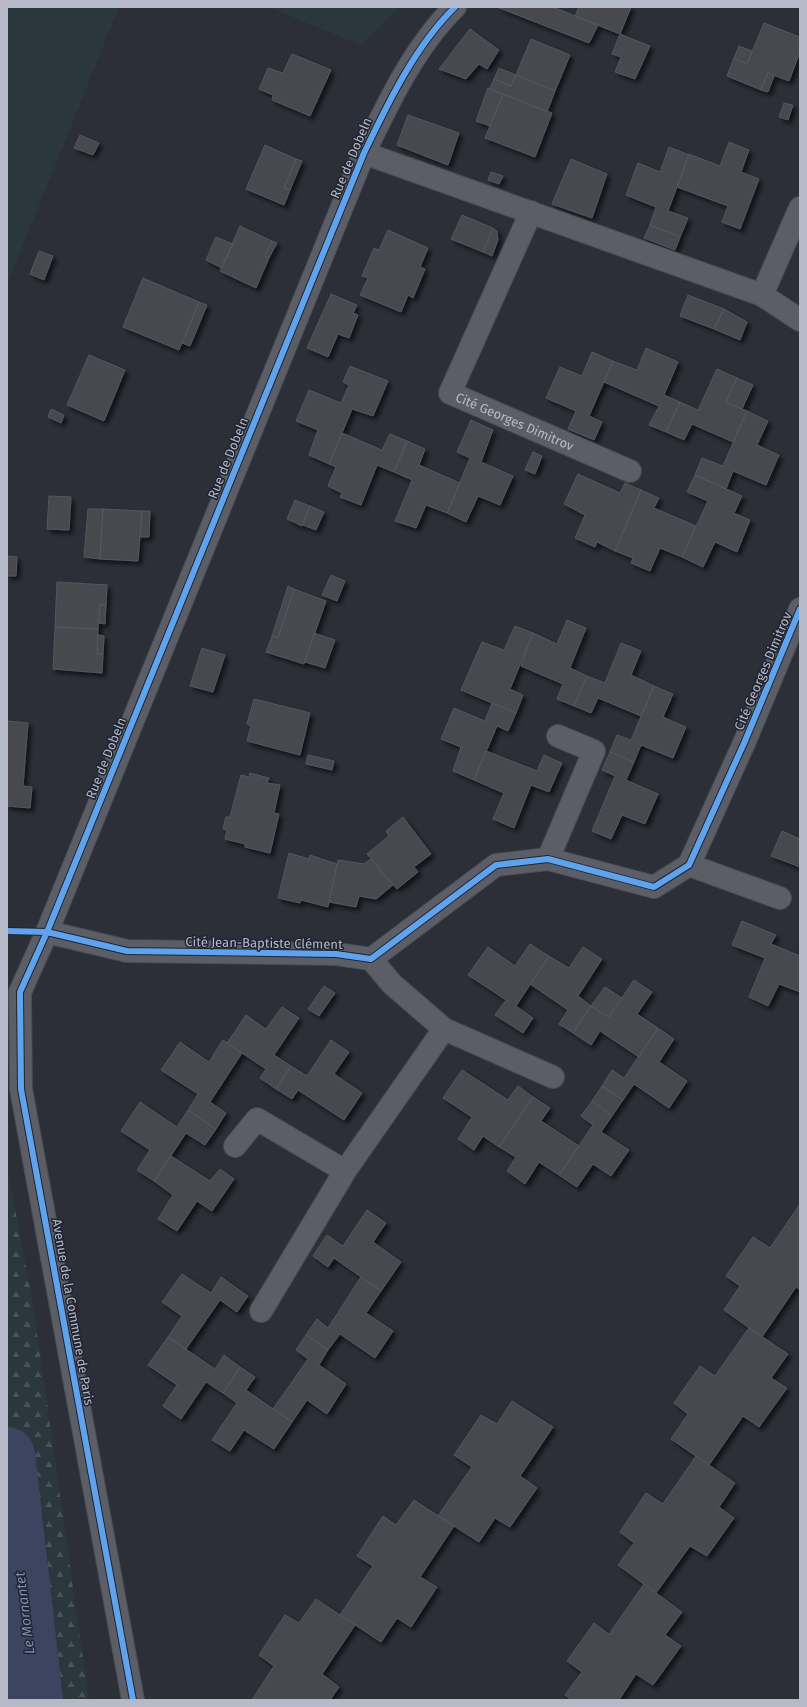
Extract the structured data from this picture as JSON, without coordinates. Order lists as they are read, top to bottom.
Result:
{
  "streets": {
    "street": [
      "Rue de Dobeln",
      "Cité Georges Dimitrov",
      "Cité Jean-Baptiste Clément",
      "Avenue de la Commune de Paris"
    ]
  },
  "crossings": [
    ["Rue de Dobeln", "Cité Jean-Baptiste Clément"],
    ["Rue de Dobeln", "Avenue de la Commune de Paris"],
    ["Cité Jean-Baptiste Clément", "Avenue de la Commune de Paris"]
  ],
  "water": ["Le Mornantet"]
}
